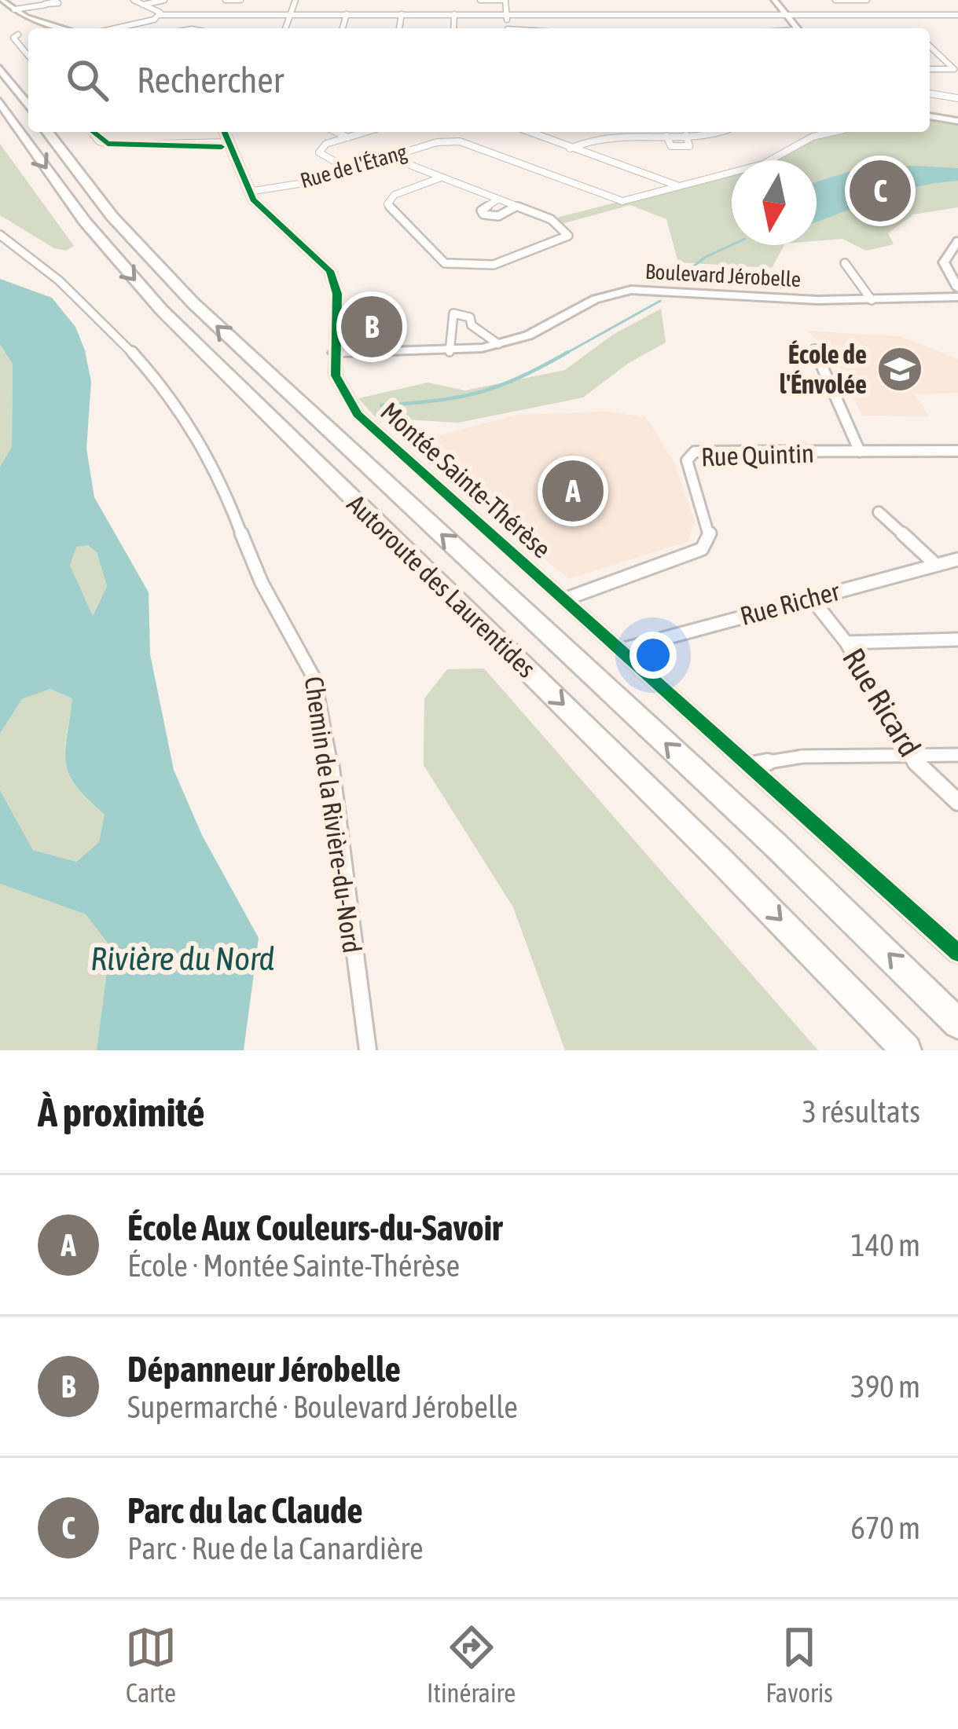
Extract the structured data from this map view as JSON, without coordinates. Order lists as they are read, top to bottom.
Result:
{
  "streets": {
    "highway": ["Autoroute des Laurentides"],
    "street": [
      "Rue de l'Étang",
      "Boulevard Jérobelle",
      "Rue Quintin",
      "Montée Sainte-Thérèse",
      "Rue Richer",
      "Rue Ricard",
      "Chemin de la Rivière-du-Nord"
    ]
  },
  "crossings": [
    ["Rue de l'Étang", "Montée Sainte-Thérèse"],
    ["Boulevard Jérobelle", "Montée Sainte-Thérèse"],
    ["Rue Quintin", "Montée Sainte-Thérèse"],
    ["Montée Sainte-Thérèse", "Rue Richer"],
    ["Rue Richer", "Rue Ricard"]
  ],
  "water": ["Rivière du Nord"],
  "places": {
    "school or university": ["École de l'Énvolée"]
  },
  "north": "bottom",
  "page": {
    "search": "Rechercher",
    "pins": ["C", "B", "A"],
    "heading": ["À proximité", "3 résultats"],
    "list": [
      {
        "mark": "A",
        "name": "École Aux Couleurs-du-Savoir",
        "note": "École · Montée Sainte-Thérèse",
        "value": "140 m"
      },
      {
        "mark": "B",
        "name": "Dépanneur Jérobelle",
        "note": "Supermarché · Boulevard Jérobelle",
        "value": "390 m"
      },
      {
        "mark": "C",
        "name": "Parc du lac Claude",
        "note": "Parc · Rue de la Canardière",
        "value": "670 m"
      }
    ],
    "nav": ["Carte", "Itinéraire", "Favoris"]
  }
}
